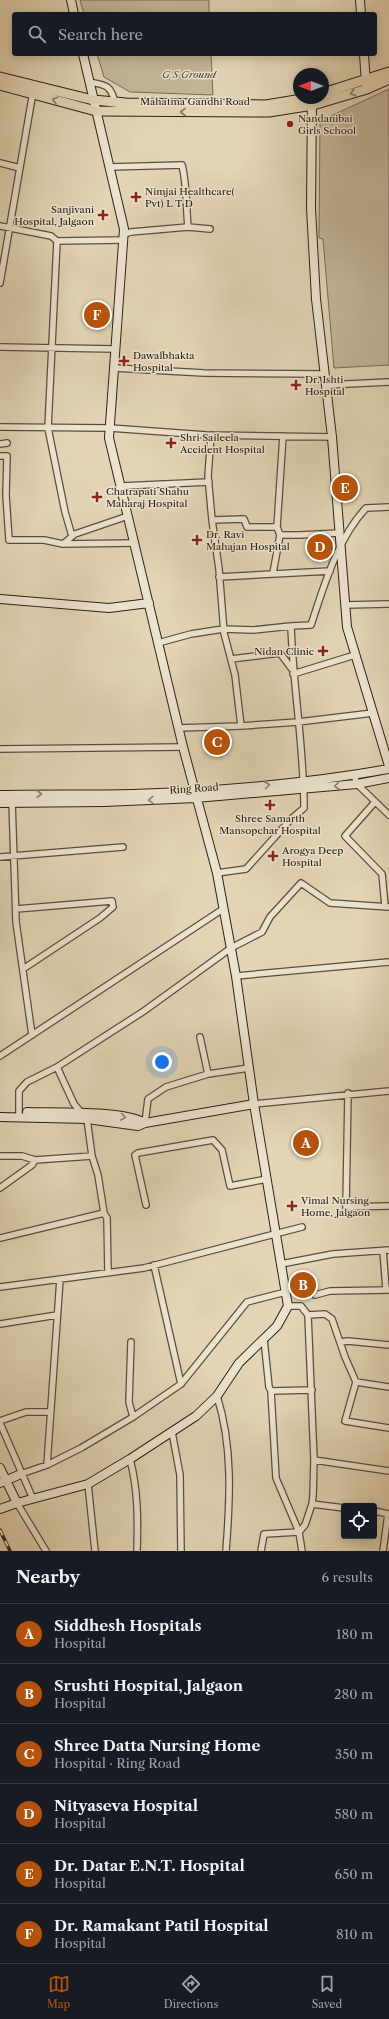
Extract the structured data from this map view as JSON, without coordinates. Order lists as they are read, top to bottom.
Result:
{
  "streets": {
    "main road": ["Mahatma Gandhi Road", "Ring Road"]
  },
  "parks": ["G S Ground"],
  "places": {
    "other": ["Nandanibai Girls School"],
    "health": [
      "Nimjai Healthcare( Pvt) L T D",
      "Sanjivani Hospital, Jalgaon",
      "Dawalbhakta Hospital",
      "Dr. Ishti Hospital",
      "Shri Saileela Accident Hospital",
      "Chatrapati Shahu Maharaj Hospital",
      "Dr. Ravi Mahajan Hospital",
      "Nidan Clinic",
      "Shree Samarth Mansopchar Hospital",
      "Arogya Deep Hospital",
      "Vimal Nursing Home, Jalgaon"
    ]
  },
  "north": "left",
  "page": {
    "search": "Search here",
    "pins": [
      "F",
      "E",
      "D",
      "C",
      "A",
      "B"
    ],
    "heading": ["Nearby", "6 results"],
    "list": [
      {
        "mark": "A",
        "name": "Siddhesh Hospitals",
        "note": "Hospital",
        "value": "180 m"
      },
      {
        "mark": "B",
        "name": "Srushti Hospital, Jalgaon",
        "note": "Hospital",
        "value": "280 m"
      },
      {
        "mark": "C",
        "name": "Shree Datta Nursing Home",
        "note": "Hospital · Ring Road",
        "value": "350 m"
      },
      {
        "mark": "D",
        "name": "Nityaseva Hospital",
        "note": "Hospital",
        "value": "580 m"
      },
      {
        "mark": "E",
        "name": "Dr. Datar E.N.T. Hospital",
        "note": "Hospital",
        "value": "650 m"
      },
      {
        "mark": "F",
        "name": "Dr. Ramakant Patil Hospital",
        "note": "Hospital",
        "value": "810 m"
      }
    ],
    "nav": ["Map", "Directions", "Saved"]
  }
}
